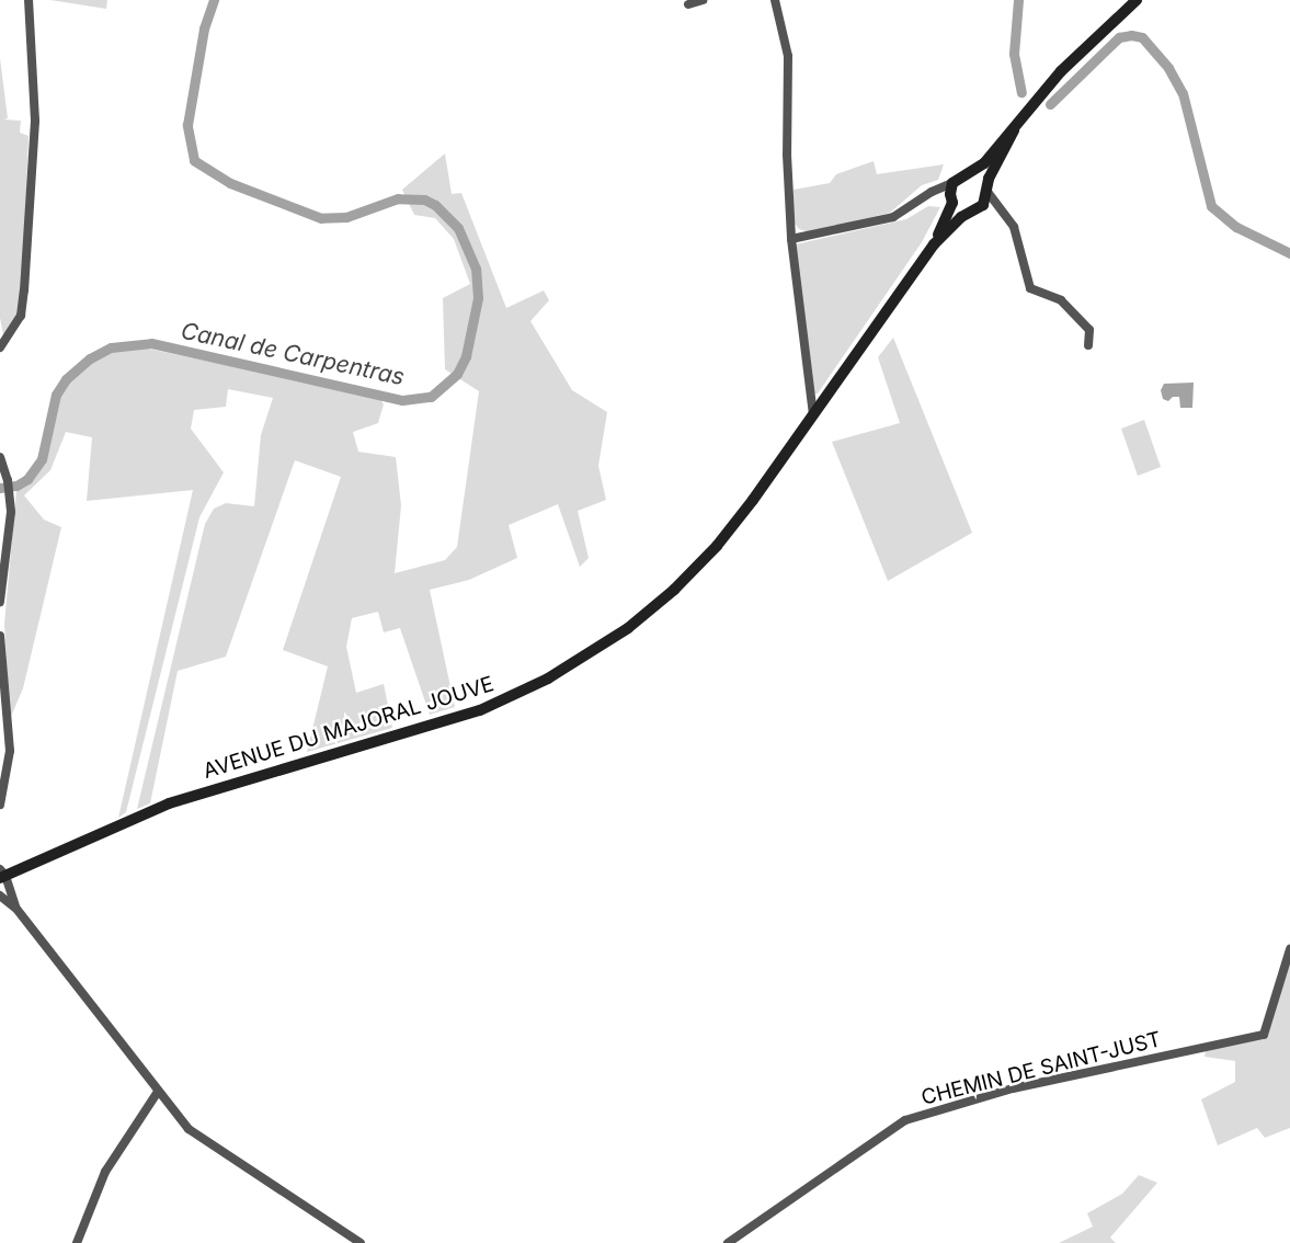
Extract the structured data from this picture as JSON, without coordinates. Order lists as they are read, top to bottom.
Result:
{
  "streets": {
    "main road": ["AVENUE DU MAJORAL JOUVE"],
    "street": ["CHEMIN DE SAINT-JUST"]
  },
  "water": ["Canal de Carpentras"]
}
